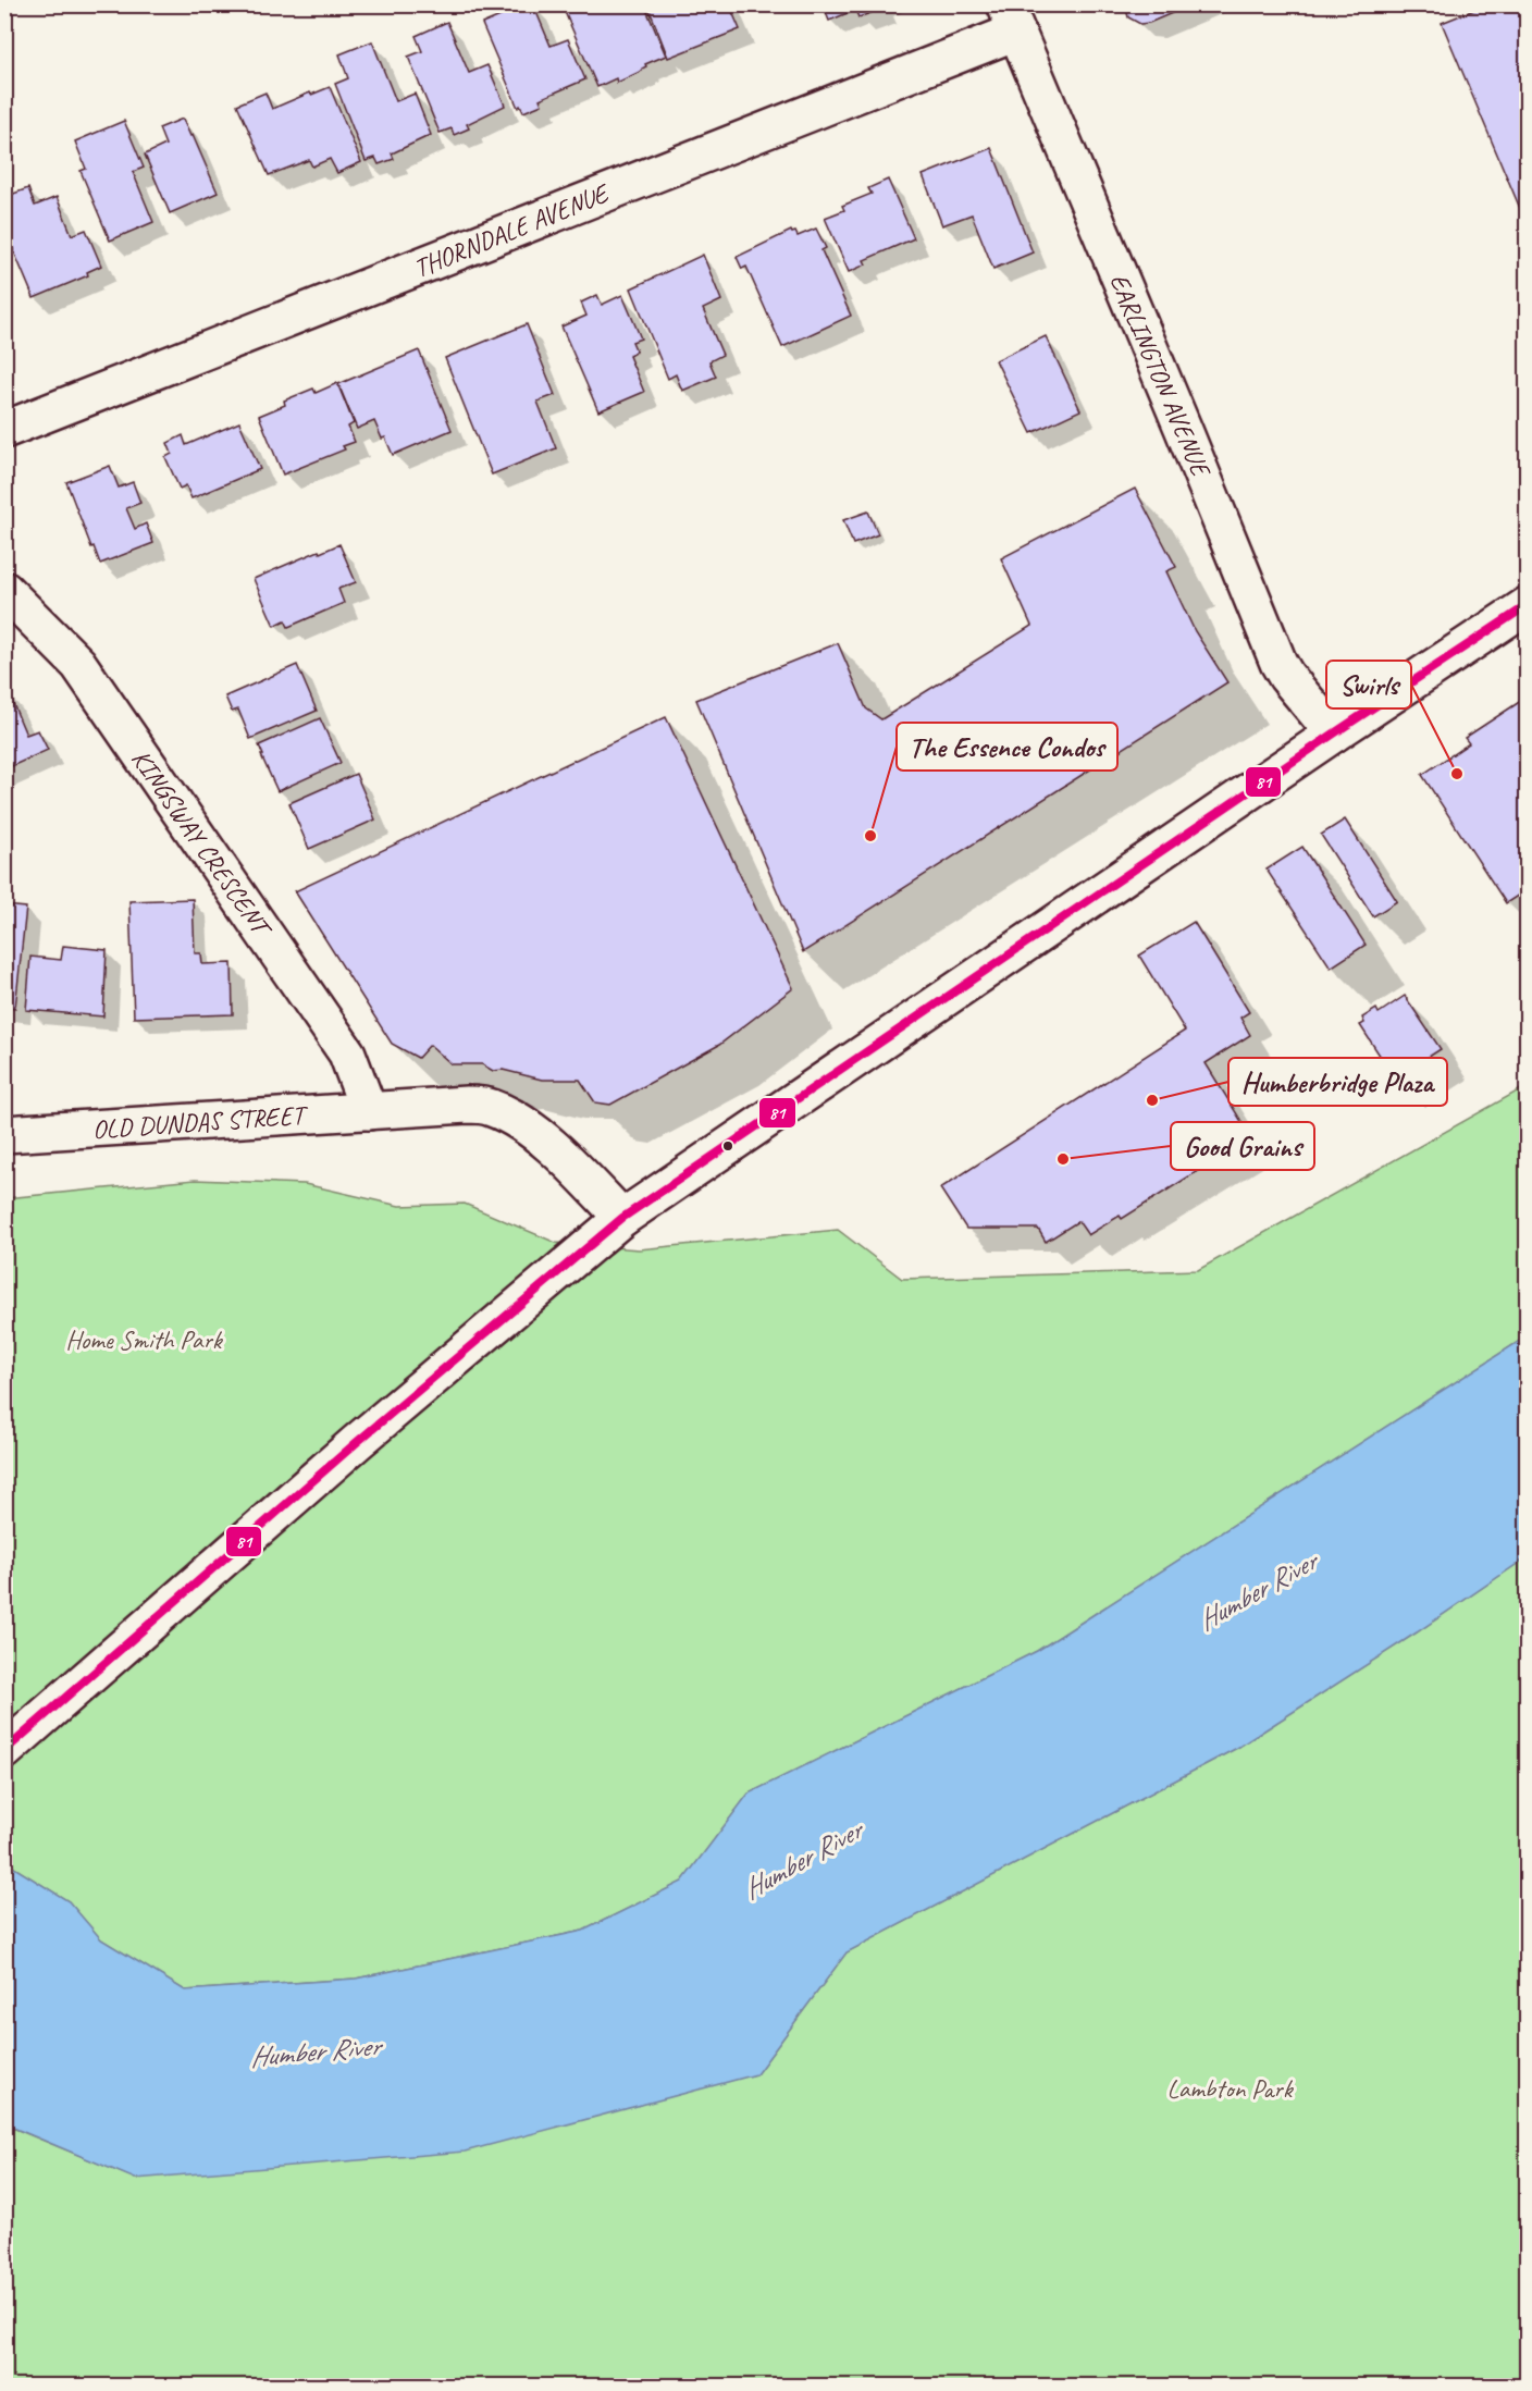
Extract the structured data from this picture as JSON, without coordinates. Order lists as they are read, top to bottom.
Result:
{
  "streets": {
    "street": [
      "THORNDALE AVENUE",
      "EARLINGTON AVENUE",
      "KINGSWAY CRESCENT",
      "OLD DUNDAS STREET"
    ]
  },
  "crossings": [
    ["THORNDALE AVENUE", "EARLINGTON AVENUE"],
    ["KINGSWAY CRESCENT", "OLD DUNDAS STREET"]
  ],
  "water": ["Humber River"],
  "parks": ["Home Smith Park", "Lambton Park"],
  "places": [
    "Swirls",
    "The Essence Condos",
    "Humberbridge Plaza",
    "Good Grains"
  ],
  "lines": ["transit line 81"]
}
